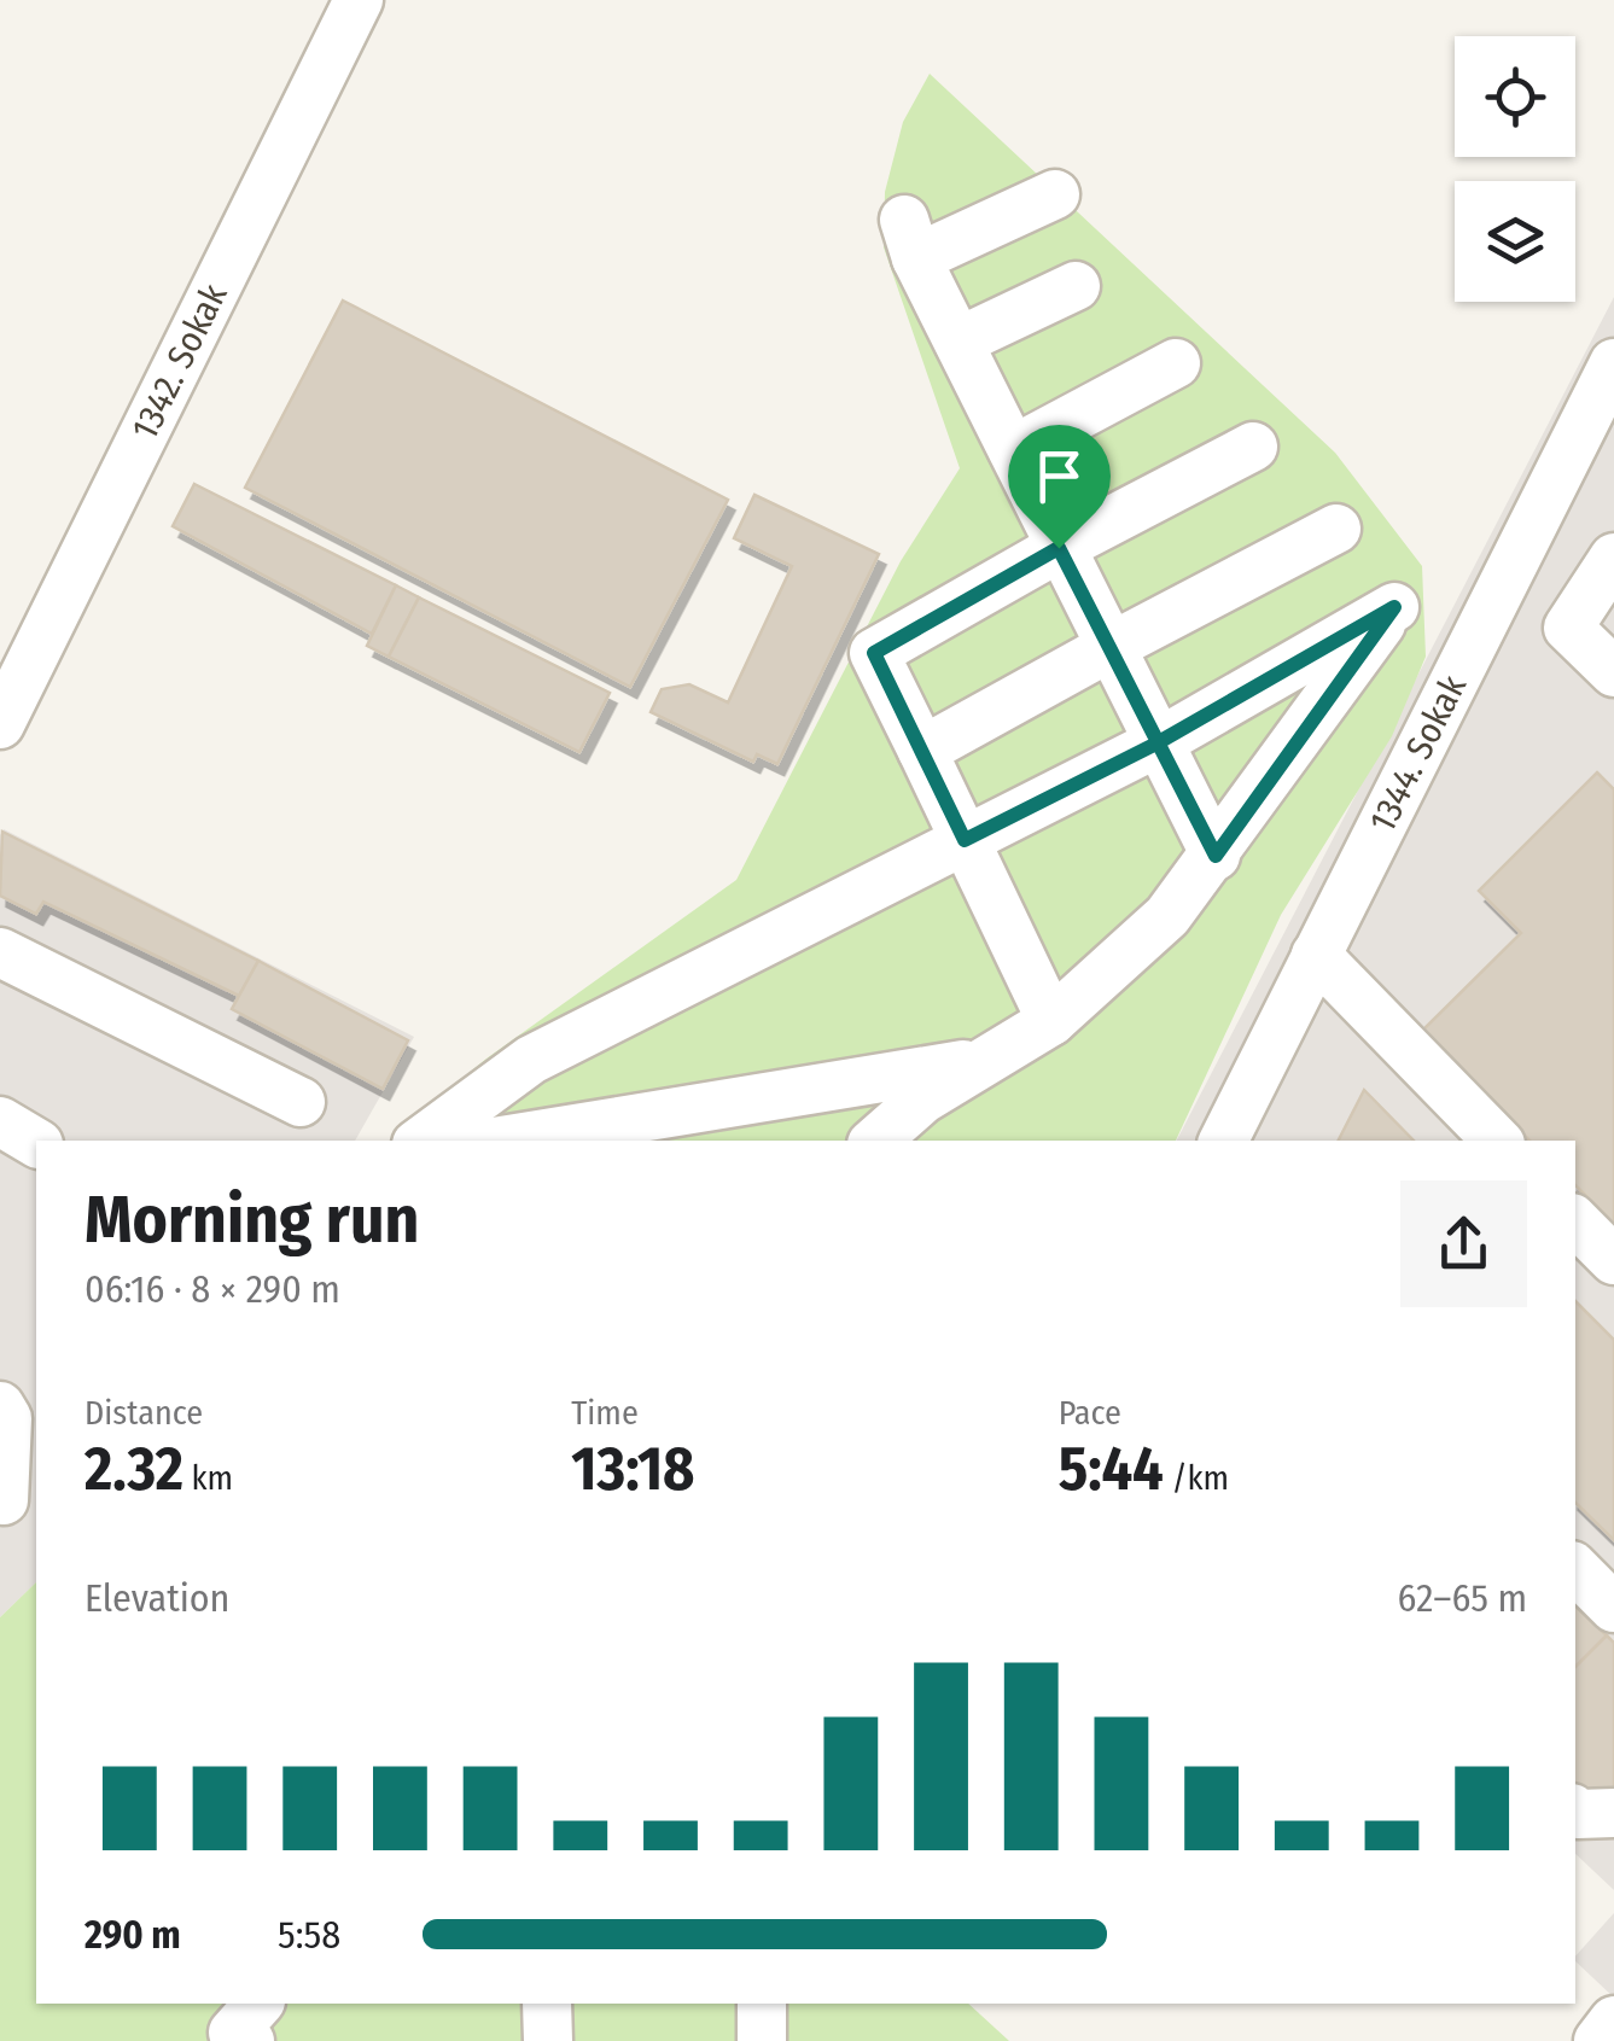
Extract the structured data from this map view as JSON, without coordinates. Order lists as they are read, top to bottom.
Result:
{
  "streets": {
    "street": ["1342. Sokak", "1344. Sokak"]
  },
  "page": {
    "heading": ["Morning run", "06:16 · 8 × 290 m"],
    "stats": [
      ["Distance", "2.32 km"],
      ["Time", "13:18"],
      ["Pace", "5:44 /km"]
    ],
    "chart": ["Elevation", "62–65 m"],
    "list": [
      {
        "name": "290 m",
        "note": "5:58"
      }
    ]
  }
}
